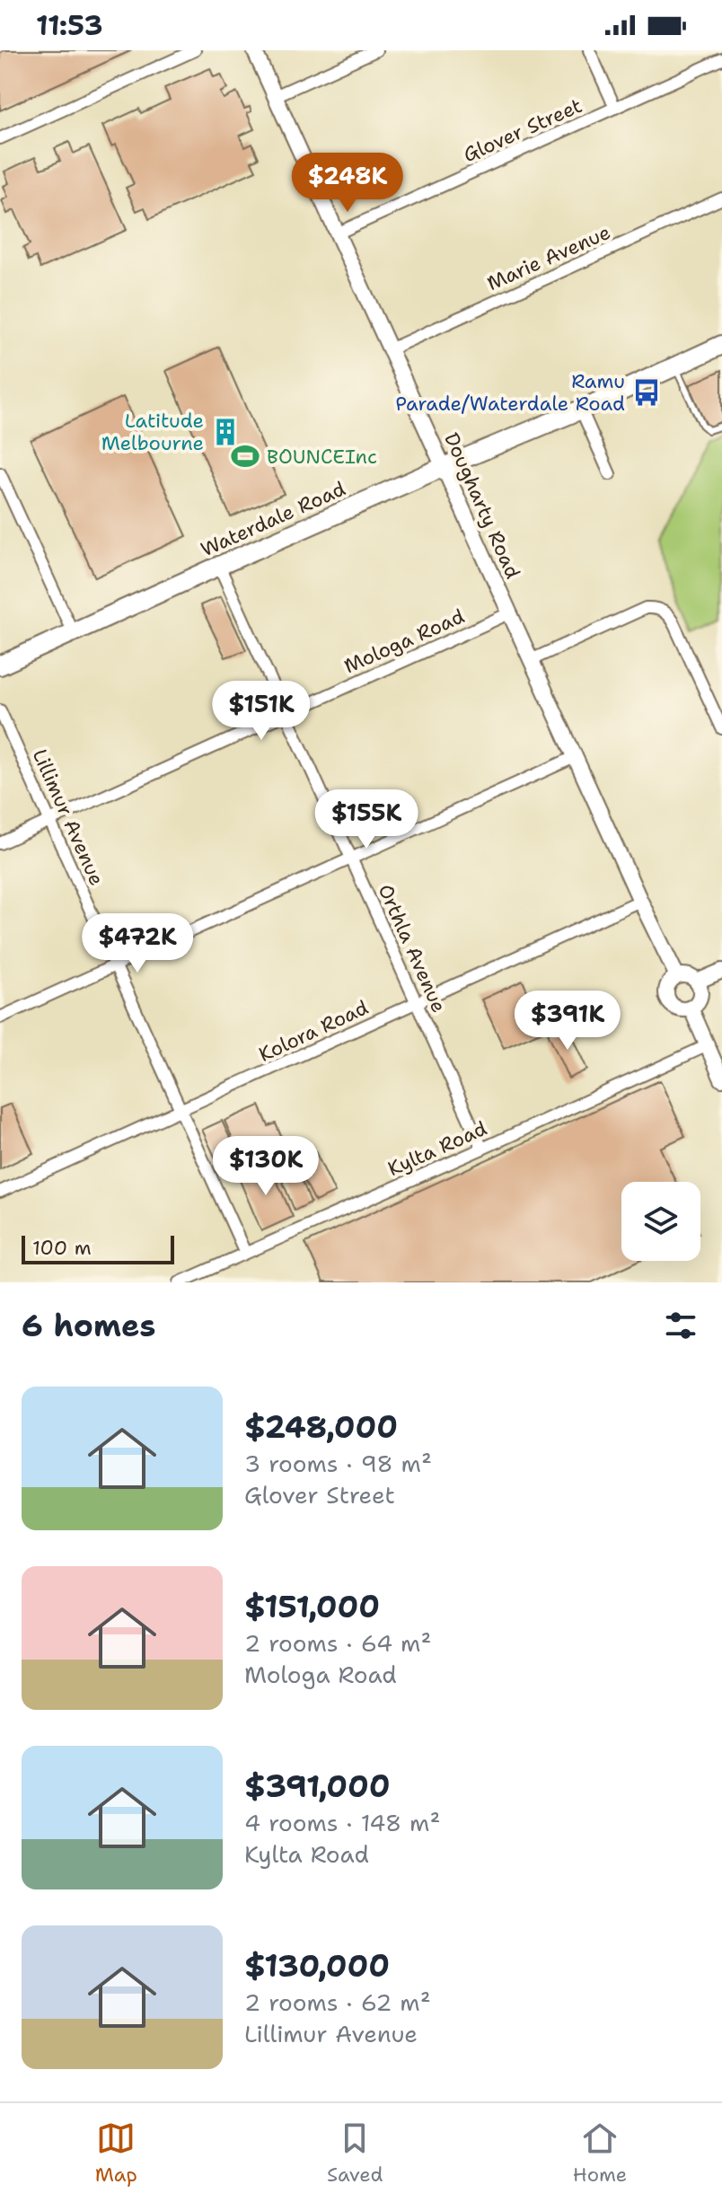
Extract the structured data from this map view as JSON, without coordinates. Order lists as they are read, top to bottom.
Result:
{
  "streets": {
    "main road": ["Waterdale Road"],
    "street": [
      "Glover Street",
      "Marie Avenue",
      "Dougharty Road",
      "Mologa Road",
      "Lillimur Avenue",
      "Orthla Avenue",
      "Kolora Road",
      "Kylta Road"
    ]
  },
  "crossings": [
    ["Glover Street", "Dougharty Road"],
    ["Marie Avenue", "Dougharty Road"],
    ["Dougharty Road", "Waterdale Road"],
    ["Dougharty Road", "Mologa Road"],
    ["Dougharty Road", "Kolora Road"],
    ["Waterdale Road", "Orthla Avenue"],
    ["Mologa Road", "Lillimur Avenue"],
    ["Mologa Road", "Orthla Avenue"],
    ["Lillimur Avenue", "Kolora Road"],
    ["Lillimur Avenue", "Kylta Road"],
    ["Orthla Avenue", "Kolora Road"],
    ["Orthla Avenue", "Kylta Road"]
  ],
  "places": {
    "bus stop": ["Ramu Parade/Waterdale Road"],
    "building": ["Latitude Melbourne"],
    "sports": ["BOUNCEInc"]
  },
  "scale_bar": "100 m",
  "page": {
    "status": "11:53",
    "price": [
      "$248K",
      "$151K",
      "$155K",
      "$472K",
      "$391K",
      "$130K"
    ],
    "scale": "100 m",
    "heading": "6 homes",
    "list": [
      {
        "name": "$248,000",
        "note": "3 rooms · 98 m² · Glover Street"
      },
      {
        "name": "$151,000",
        "note": "2 rooms · 64 m² · Mologa Road"
      },
      {
        "name": "$391,000",
        "note": "4 rooms · 148 m² · Kylta Road"
      },
      {
        "name": "$130,000",
        "note": "2 rooms · 62 m² · Lillimur Avenue"
      }
    ],
    "tabs": ["Map", "Saved", "Home"]
  }
}
